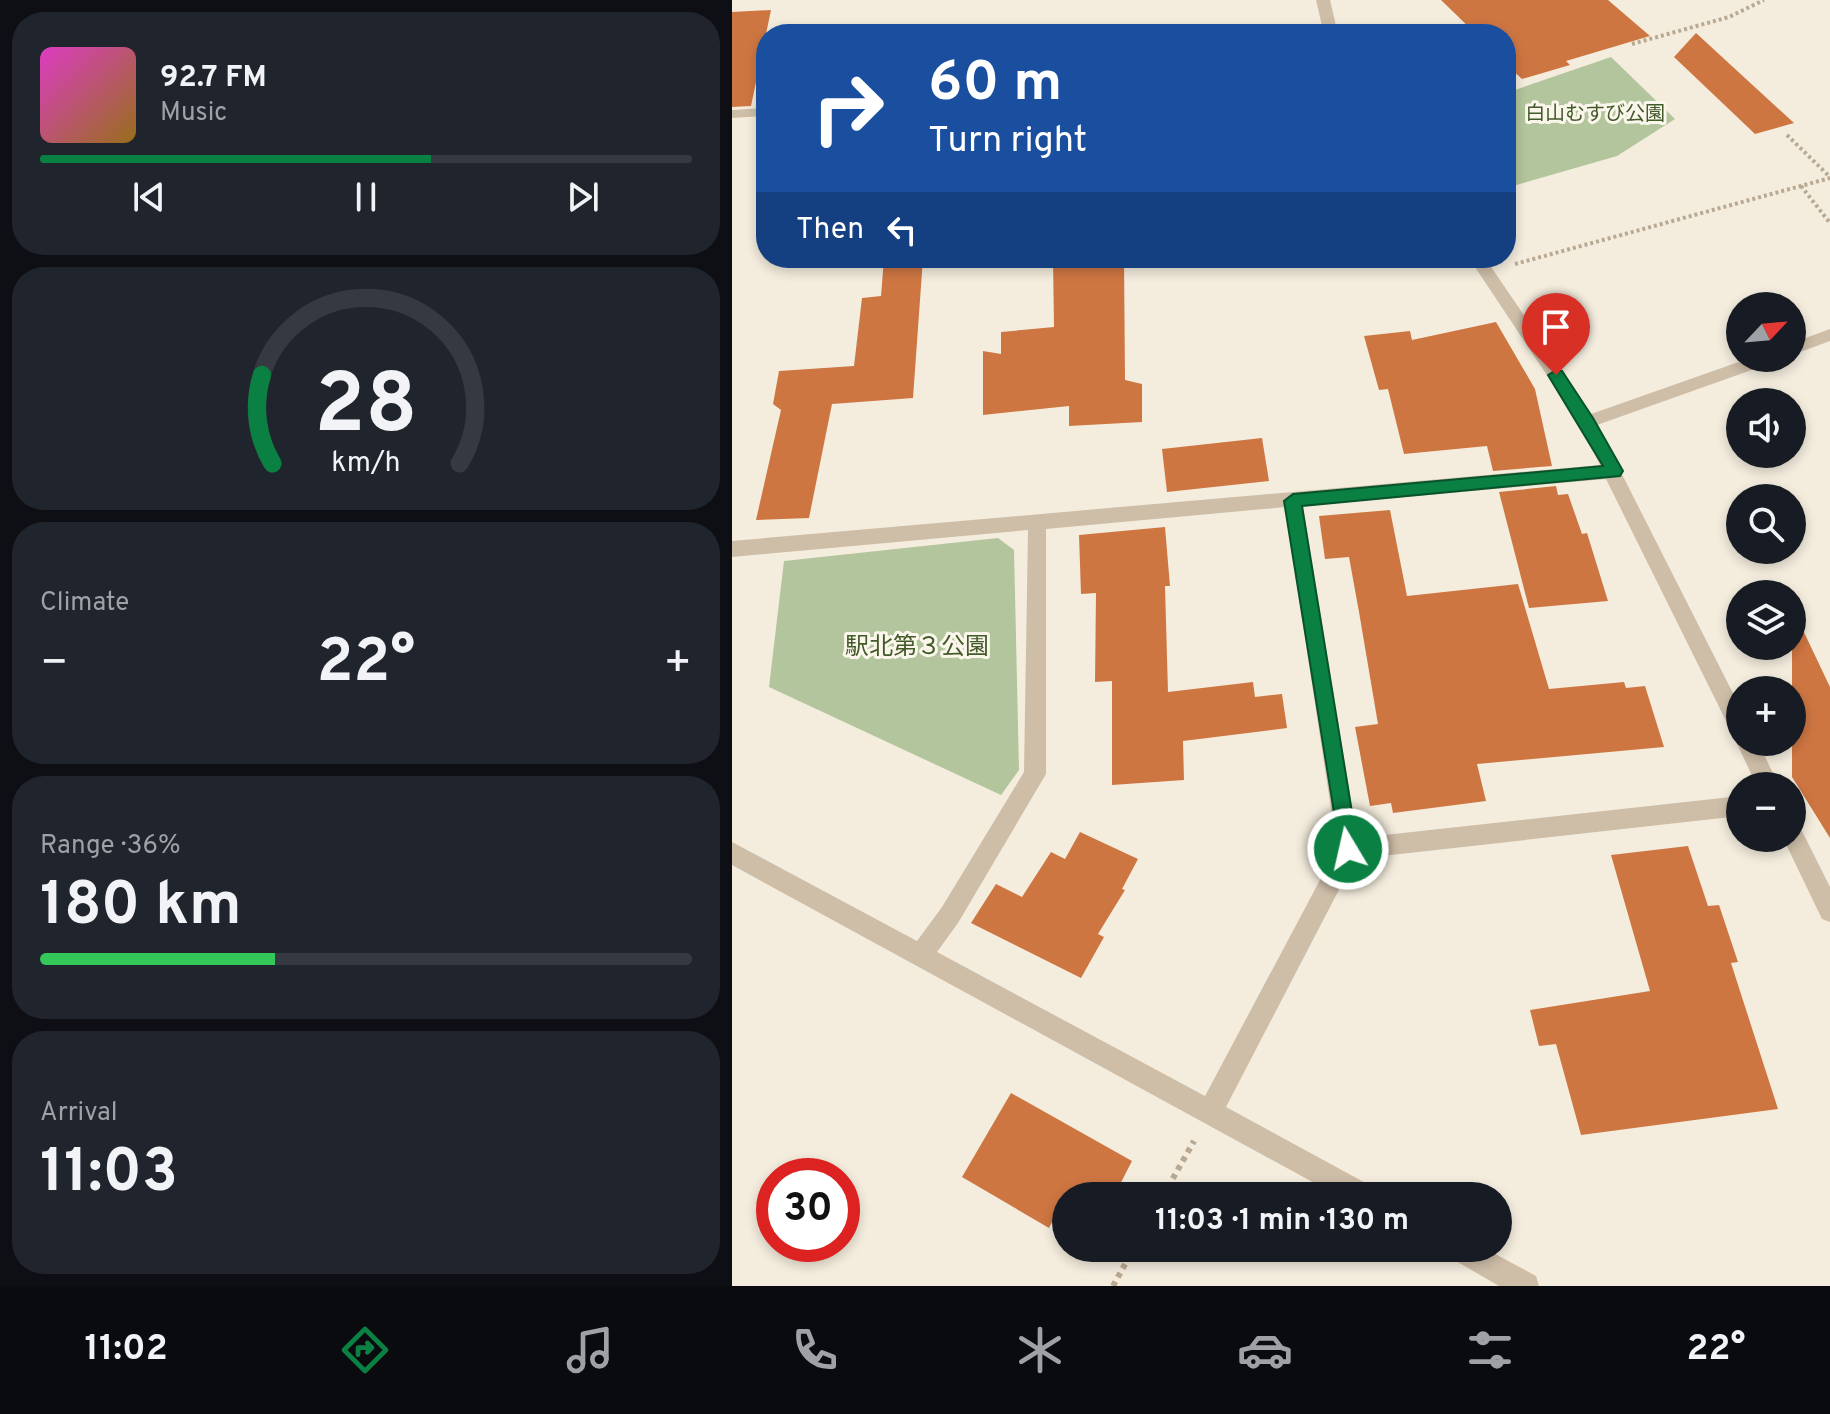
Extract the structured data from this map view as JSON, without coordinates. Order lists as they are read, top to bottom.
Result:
{
  "parks": ["白山むすび公園", "駅北第３公園"],
  "north": "top right",
  "page": {
    "turn": ["60 m", "Turn right"],
    "song": ["92.7 FM", "Music"],
    "then": "Then",
    "map_buttons": ["+", "−"],
    "tile": [
      "Climate",
      ["Range · 36%", "180 km"],
      ["Arrival", "11:03"]
    ],
    "heat": ["−", "22°", "+"],
    "limit": "30",
    "trip": "11:03 · 1 min · 130 m",
    "tabs": ["11:02", "22°"],
    "gauge": ["28", "km/h"]
  }
}
